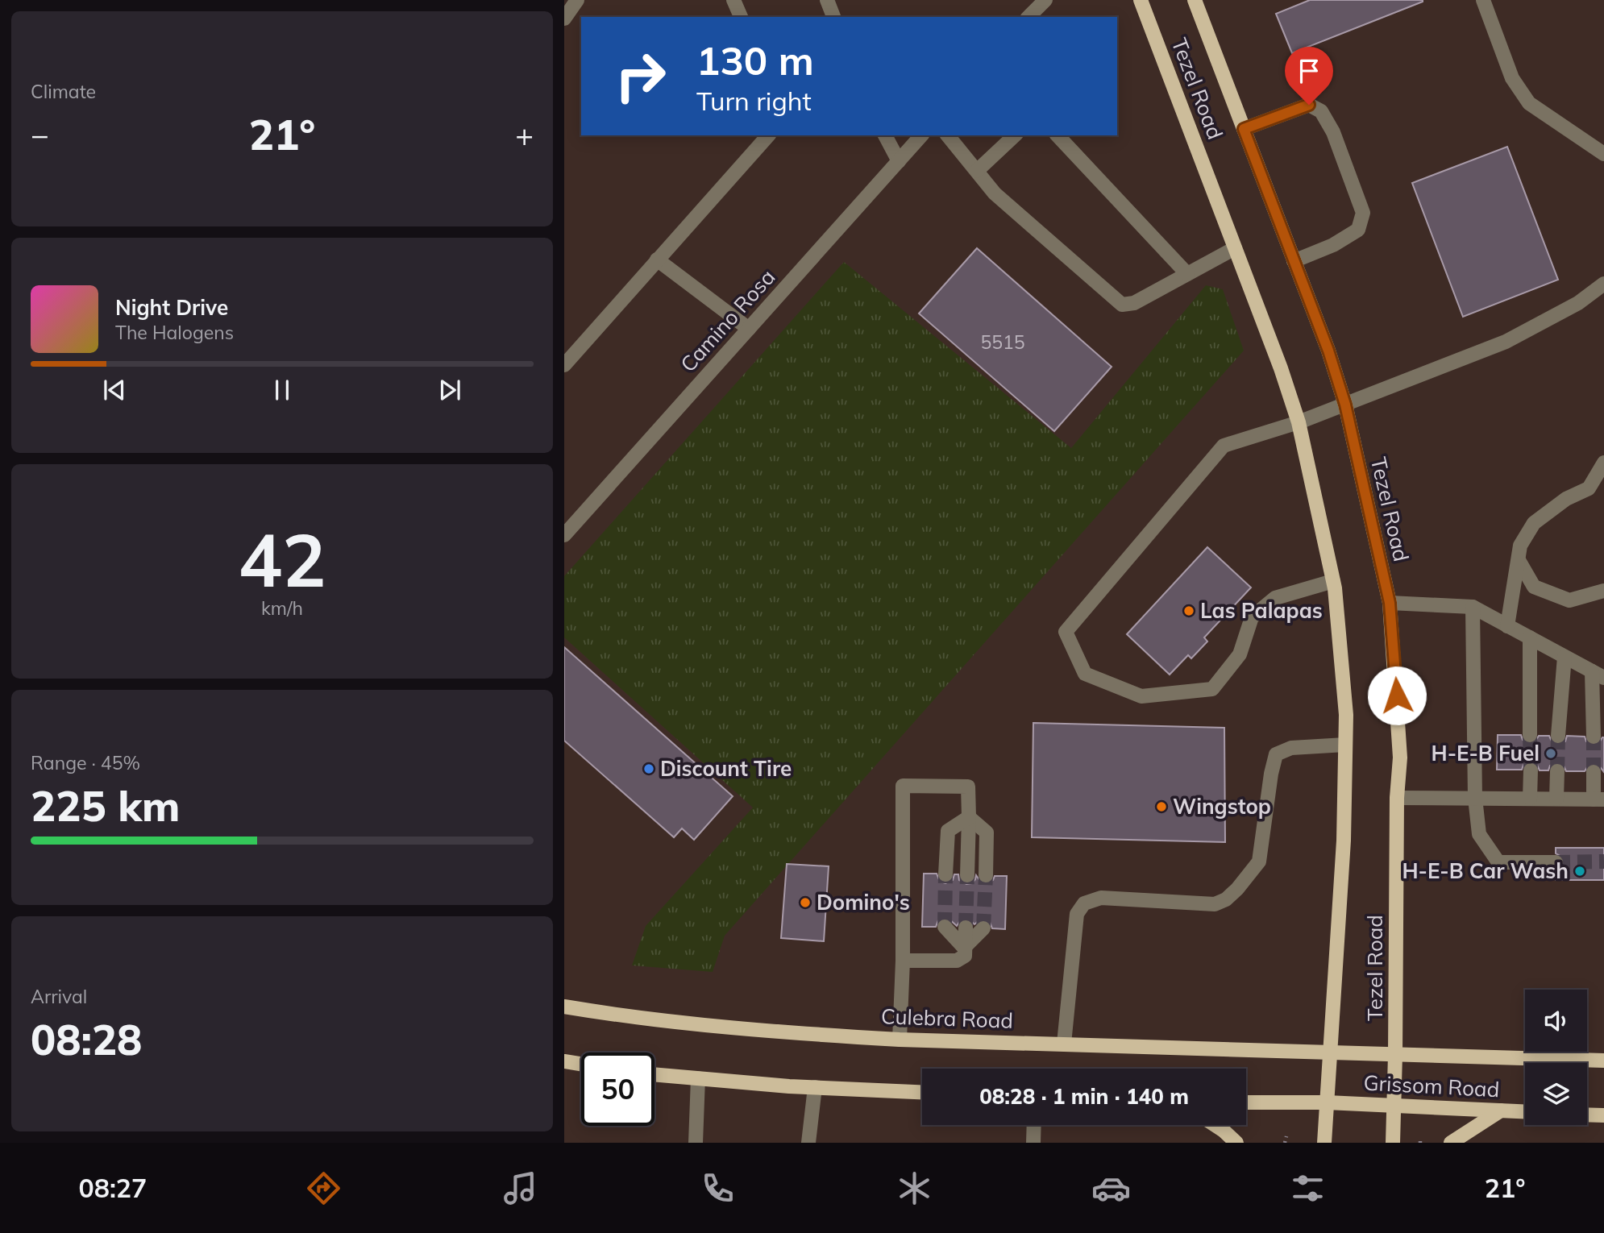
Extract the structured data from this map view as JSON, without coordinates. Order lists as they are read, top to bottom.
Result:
{
  "streets": {
    "main road": ["Tezel Road", "Culebra Road", "Grissom Road"],
    "street": ["Camino Rosa"]
  },
  "crossings": [
    ["Tezel Road", "Culebra Road"],
    ["Tezel Road", "Grissom Road"],
    ["Culebra Road", "Grissom Road"]
  ],
  "places": [
    "Las Palapas",
    "H-E-B Fuel",
    "Discount Tire",
    "Wingstop",
    "H-E-B Car Wash",
    "Domino's"
  ],
  "house_numbers": ["5515"],
  "page": {
    "tile": [
      "Climate",
      ["42", "km/h"],
      ["Range · 45%", "225 km"],
      ["Arrival", "08:28"]
    ],
    "turn": ["130 m", "Turn right"],
    "heat": ["−", "21°", "+"],
    "song": ["Night Drive", "The Halogens"],
    "limit": "50",
    "trip": "08:28 · 1 min · 140 m",
    "tabs": ["08:27", "21°"]
  }
}
